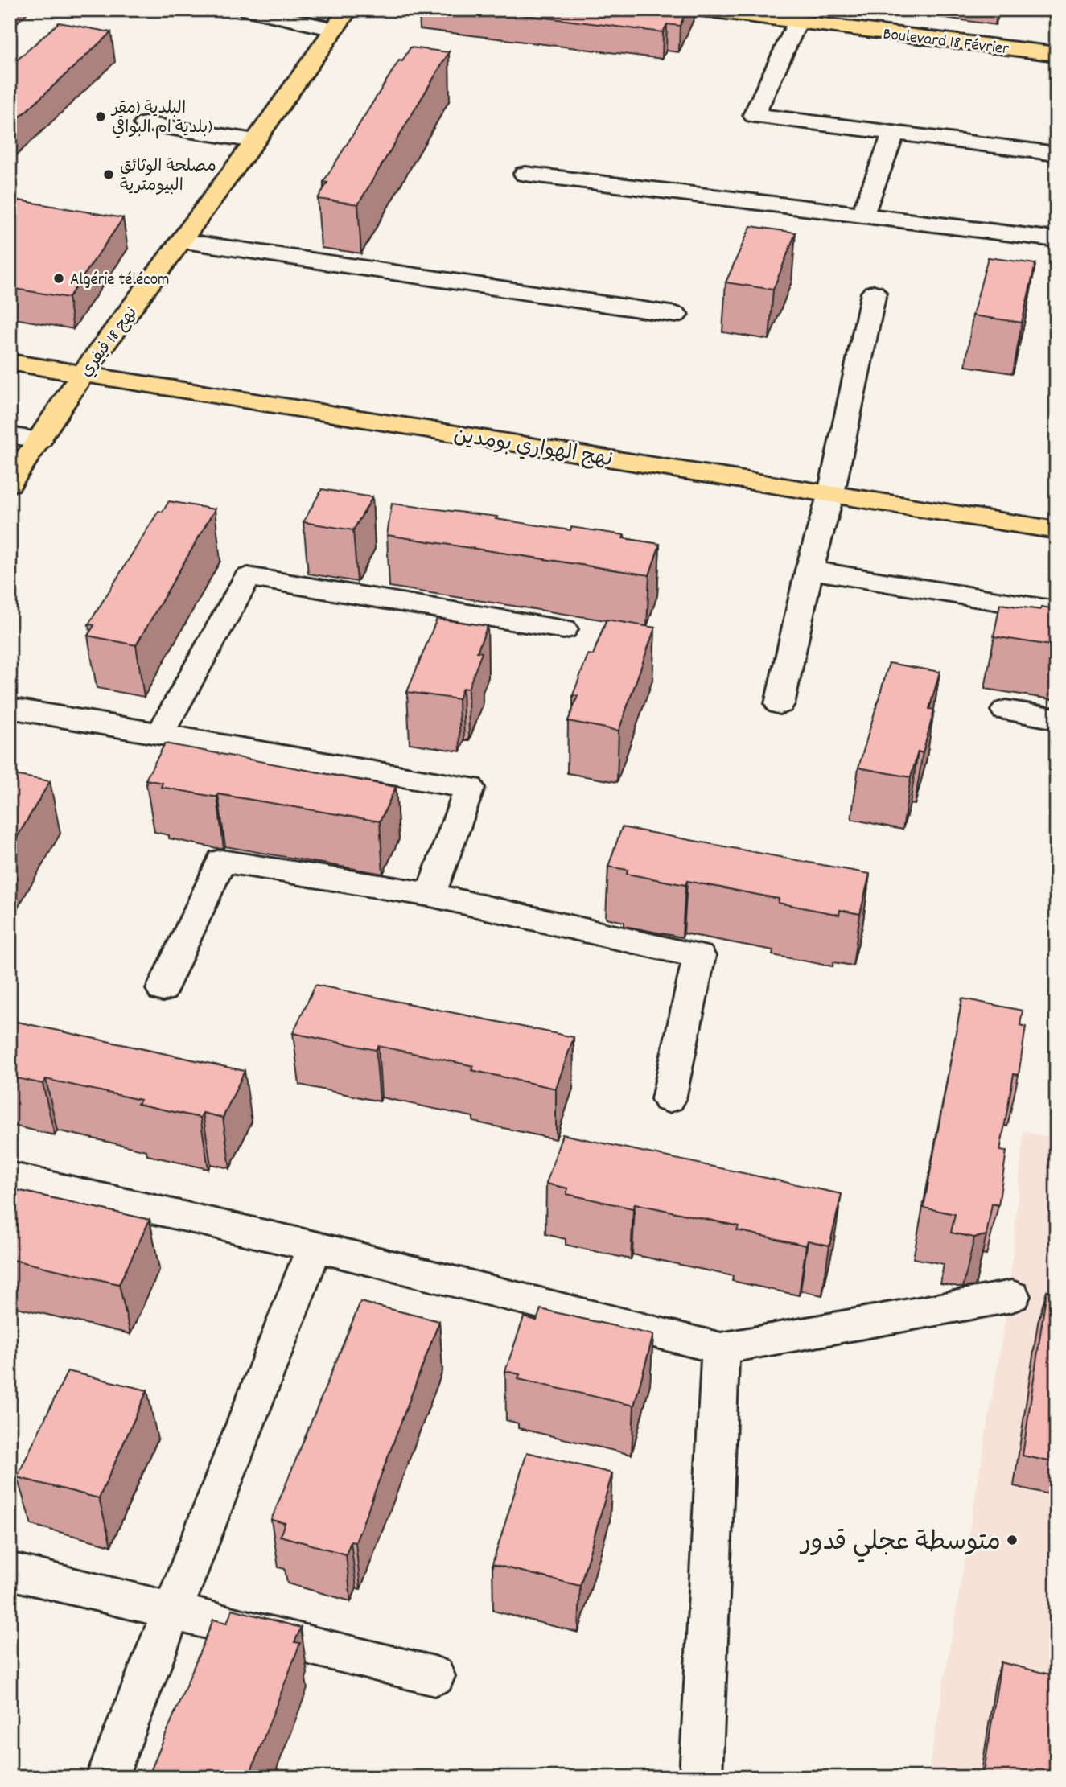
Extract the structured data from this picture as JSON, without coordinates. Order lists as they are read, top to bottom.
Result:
{
  "streets": {
    "main road": ["Boulevard 18 Février", "نهج 18 فيفري", "نهج الهواري بومدين"]
  },
  "crossings": [
    ["نهج 18 فيفري", "نهج الهواري بومدين"]
  ],
  "places": [
    "البلدية (مقر بلدية ام البواقي)",
    "مصلحة الوثائق البيومترية",
    "Algérie télécom",
    "متوسطة عجلي قدور"
  ]
}
